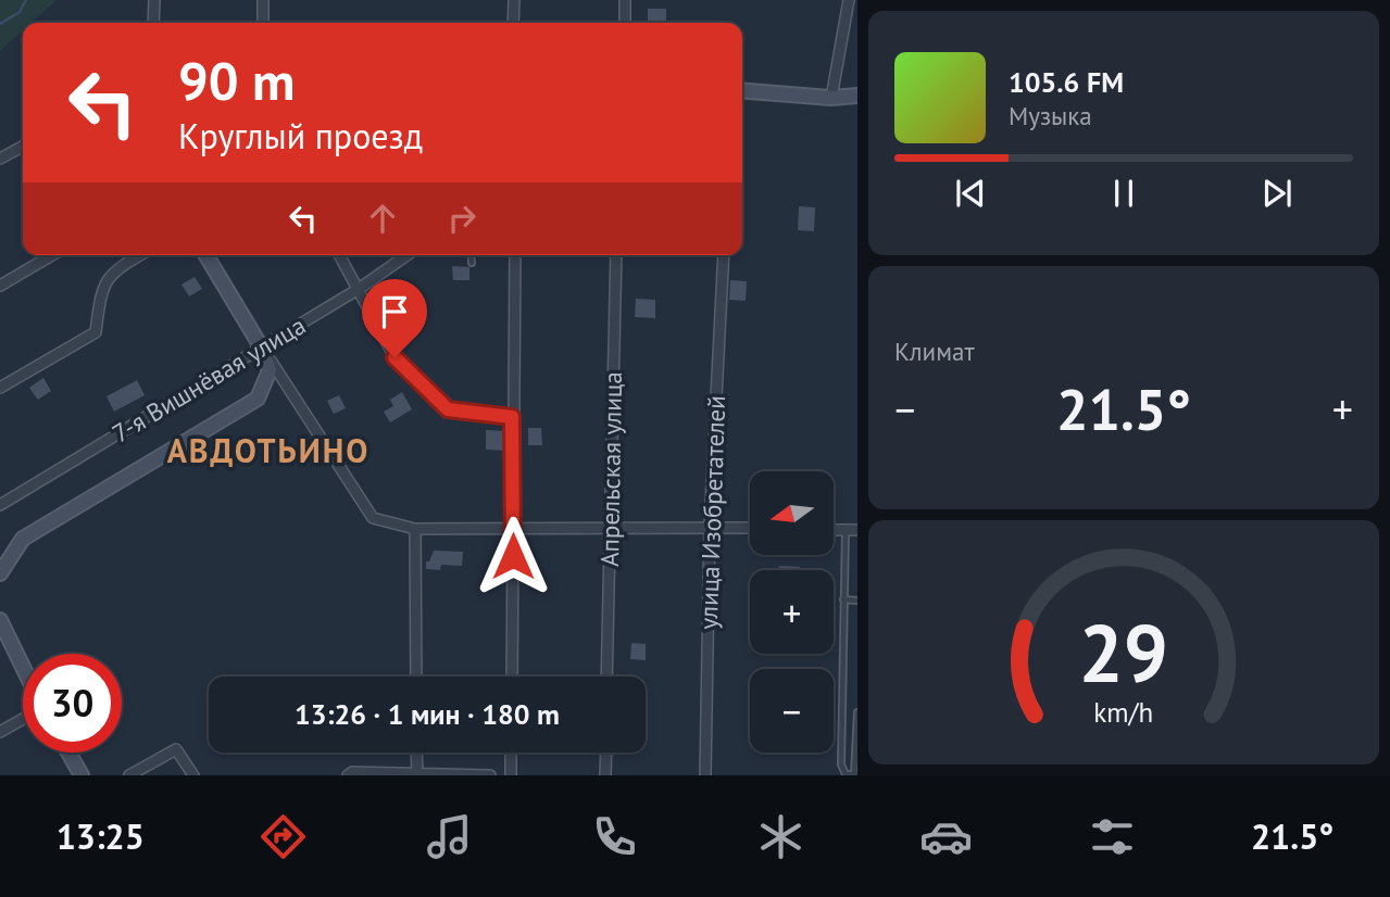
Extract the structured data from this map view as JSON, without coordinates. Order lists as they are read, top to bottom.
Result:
{
  "streets": {
    "street": ["7-я Вишнёвая улица", "Апрельская улица", "улица Изобретателей"]
  },
  "districts": ["АВДОТЬИНО"],
  "north": "left",
  "page": {
    "turn": ["90 m", "Круглый проезд"],
    "song": ["105.6 FM", "Музыка"],
    "tile": "Климат",
    "heat": ["−", "21.5°", "+"],
    "map_buttons": ["+", "−"],
    "limit": "30",
    "trip": "13:26 · 1 мин · 180 m",
    "tabs": ["13:25", "21.5°"],
    "gauge": ["29", "km/h"]
  }
}
